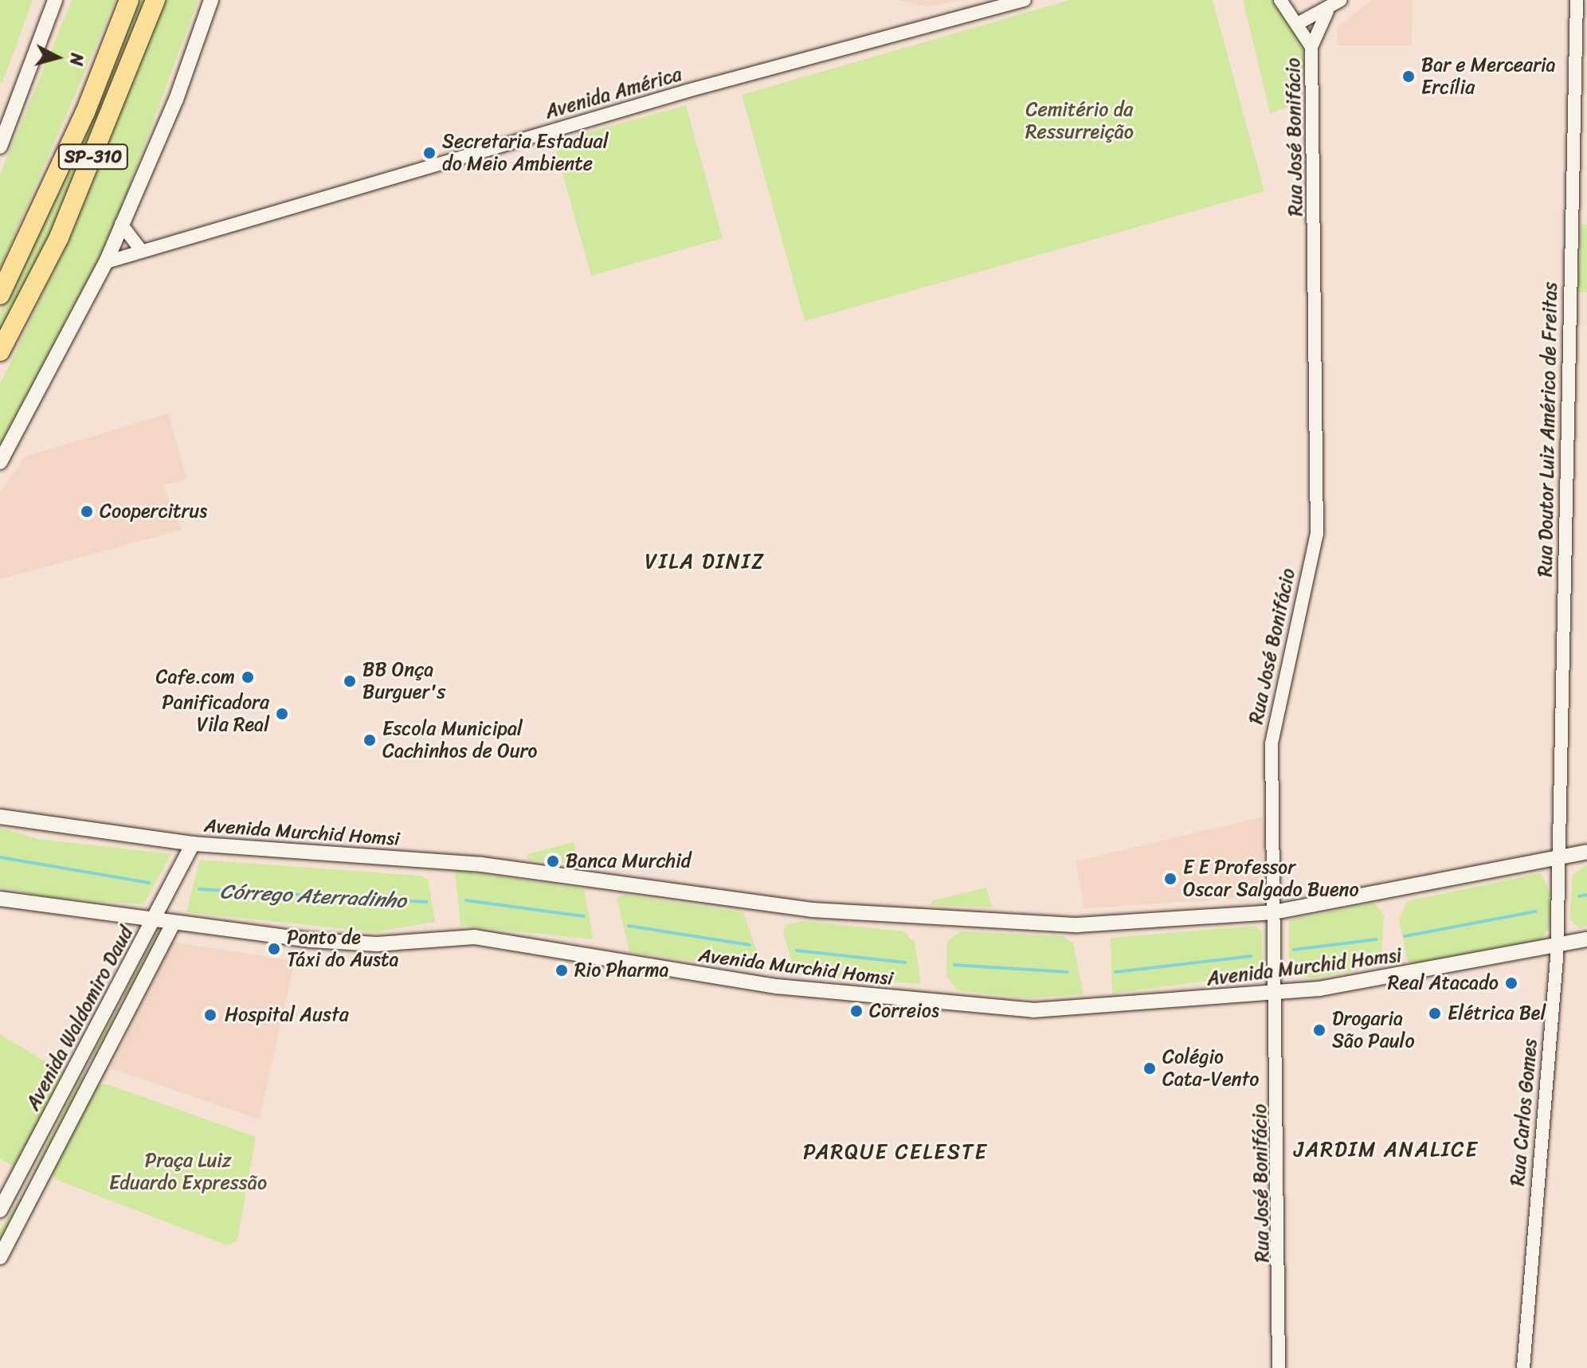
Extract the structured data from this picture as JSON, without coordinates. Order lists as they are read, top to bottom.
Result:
{
  "streets": {
    "highway": ["SP-310"],
    "main road": ["Avenida Murchid Homsi", "Avenida Waldomiro Daud"],
    "street": [
      "Avenida América",
      "Rua José Bonifácio",
      "Rua Doutor Luiz Américo de Freitas",
      "Rua Carlos Gomes"
    ]
  },
  "crossings": [
    ["Rua José Bonifácio", "Avenida Murchid Homsi"],
    ["Rua Doutor Luiz Américo de Freitas", "Avenida Murchid Homsi"],
    ["Rua Doutor Luiz Américo de Freitas", "Rua Carlos Gomes"],
    ["Avenida Murchid Homsi", "Avenida Waldomiro Daud"],
    ["Avenida Murchid Homsi", "Rua Carlos Gomes"]
  ],
  "districts": ["VILA DINIZ", "JARDIM ANALICE", "PARQUE CELESTE"],
  "water": ["Córrego Aterradinho"],
  "parks": ["Cemitério da Ressurreição", "Praça Luiz Eduardo Expressão"],
  "places": [
    "Bar e Mercearia Ercília",
    "Secretaria Estadual do Meio Ambiente",
    "Coopercitrus",
    "Cafe.com",
    "BB Onça Burguer's",
    "Panificadora Vila Real",
    "Escola Municipal Cachinhos de Ouro",
    "Banca Murchid",
    "E E Professor Oscar Salgado Bueno",
    "Ponto de Táxi do Austa",
    "Rio Pharma",
    "Real Atacado",
    "Correios",
    "Elétrica Bel",
    "Hospital Austa",
    "Drogaria São Paulo",
    "Colégio Cata-Vento"
  ],
  "north": "right"
}
